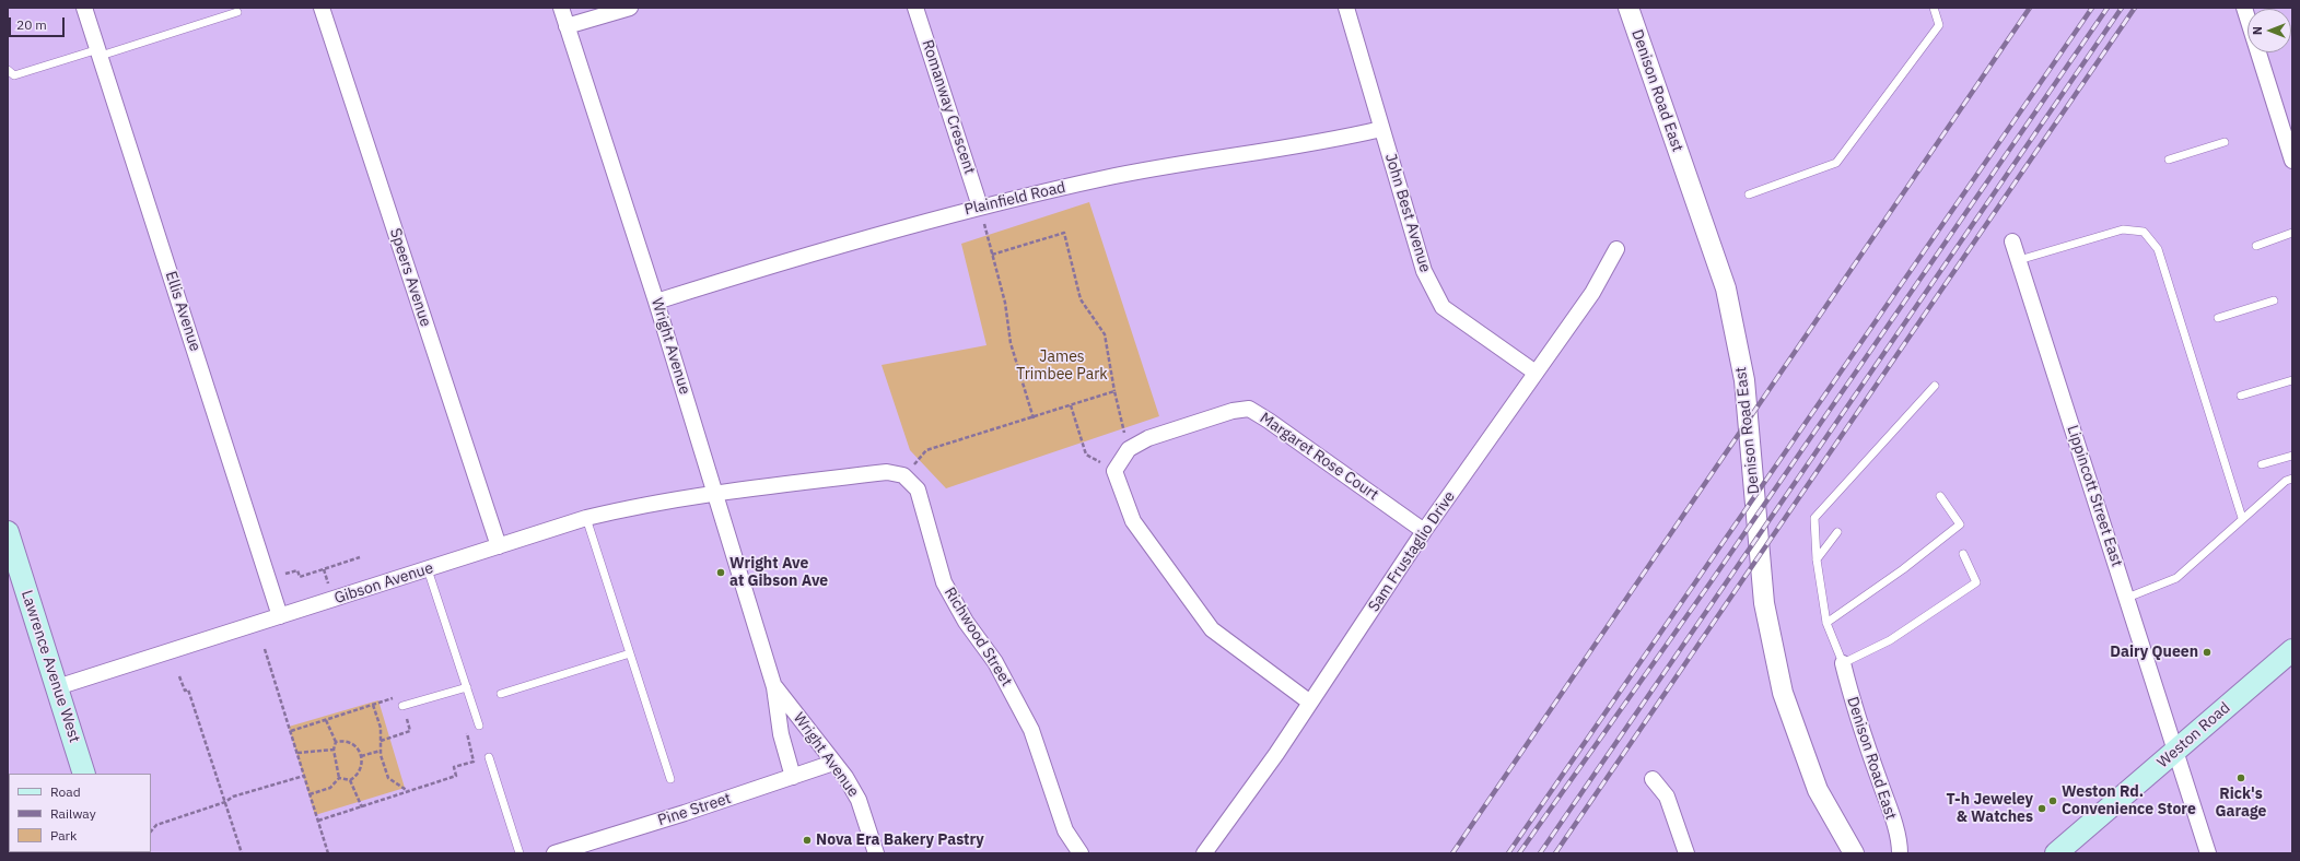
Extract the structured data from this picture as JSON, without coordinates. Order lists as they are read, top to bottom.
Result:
{
  "streets": {
    "main road": ["Lawrence Avenue West", "Weston Road"],
    "street": [
      "Denison Road East",
      "Romanway Crescent",
      "Plainfield Road",
      "John Best Avenue",
      "Speers Avenue",
      "Ellis Avenue",
      "Wright Avenue",
      "Margaret Rose Court",
      "Lippincott Street East",
      "Sam Frustaglio Drive",
      "Gibson Avenue",
      "Richwood Street",
      "Pine Street"
    ]
  },
  "crossings": [
    ["Romanway Crescent", "Plainfield Road"],
    ["Plainfield Road", "John Best Avenue"],
    ["Plainfield Road", "Wright Avenue"],
    ["John Best Avenue", "Sam Frustaglio Drive"],
    ["Speers Avenue", "Gibson Avenue"],
    ["Ellis Avenue", "Gibson Avenue"],
    ["Wright Avenue", "Gibson Avenue"],
    ["Wright Avenue", "Pine Street"],
    ["Margaret Rose Court", "Sam Frustaglio Drive"],
    ["Lippincott Street East", "Weston Road"],
    ["Gibson Avenue", "Lawrence Avenue West"]
  ],
  "parks": ["James Trimbee Park"],
  "places": [
    "Wright Ave at Gibson Ave",
    "Dairy Queen",
    "Rick's Garage",
    "Weston Rd. Convenience Store",
    "T-h Jeweley & Watches",
    "Nova Era Bakery Pastry"
  ],
  "legend": ["Road", "Railway", "Park"],
  "scale_bar": "20 m",
  "north": "left"
}
